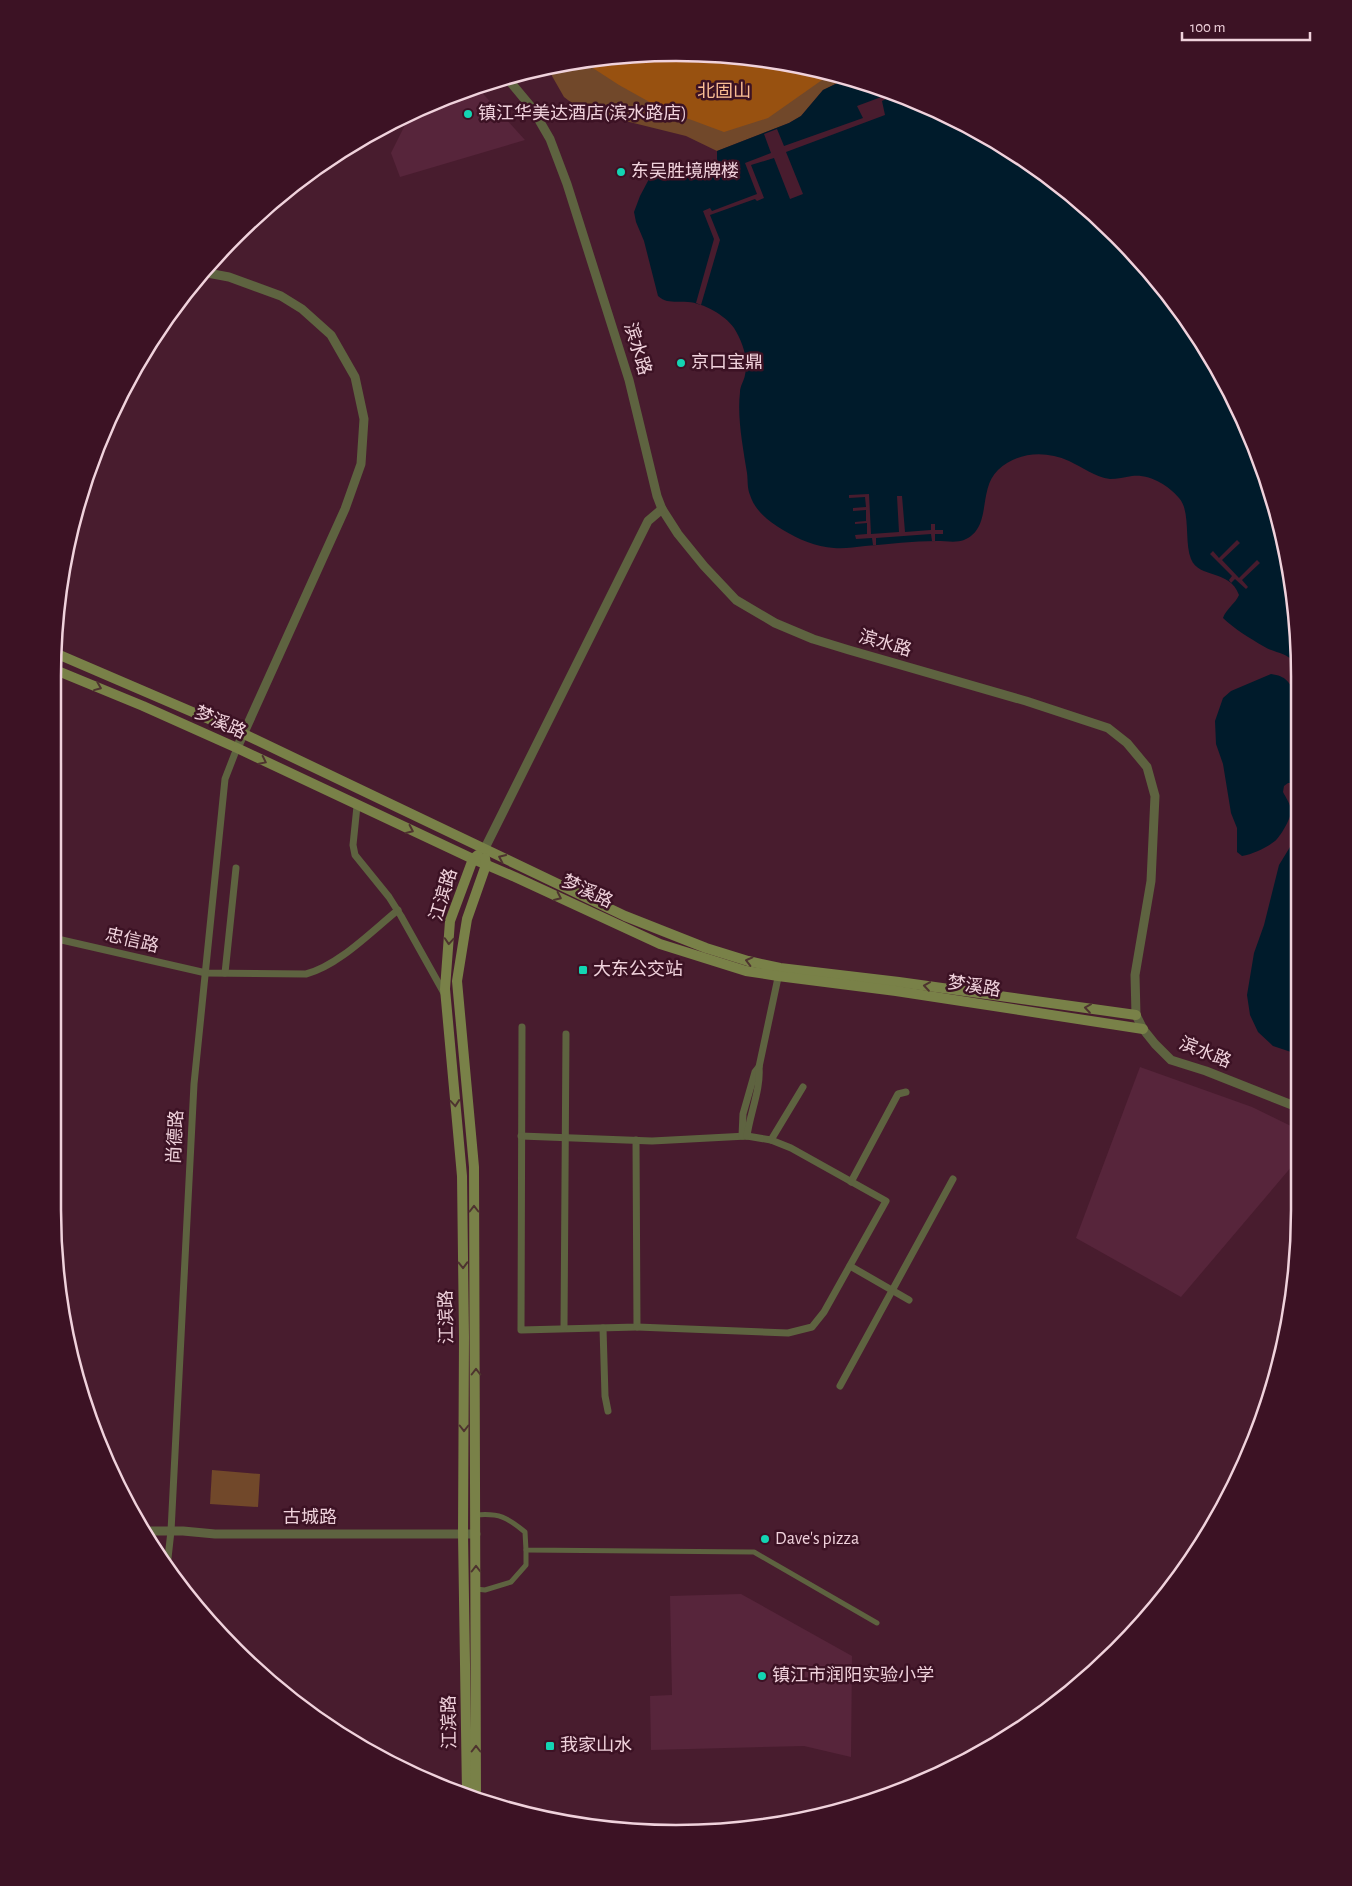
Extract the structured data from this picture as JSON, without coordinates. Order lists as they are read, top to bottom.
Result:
{
  "streets": {
    "main road": ["梦溪路", "江滨路"],
    "street": [
      "滨水路",
      "忠信路",
      "尚德路",
      "古城路"
    ]
  },
  "crossings": [
    ["滨水路", "梦溪路"],
    ["滨水路", "江滨路"],
    ["梦溪路", "江滨路"],
    ["梦溪路", "尚德路"],
    ["江滨路", "古城路"],
    ["忠信路", "尚德路"],
    ["尚德路", "古城路"]
  ],
  "parks": ["北固山"],
  "places": {
    "other": [
      "镇江华美达酒店(滨水路店)",
      "东吴胜境牌楼",
      "京口宝鼎",
      "Dave's pizza",
      "镇江市润阳实验小学"
    ],
    "transit": ["大东公交站", "我家山水"]
  },
  "scale_bar": "100 m"
}
